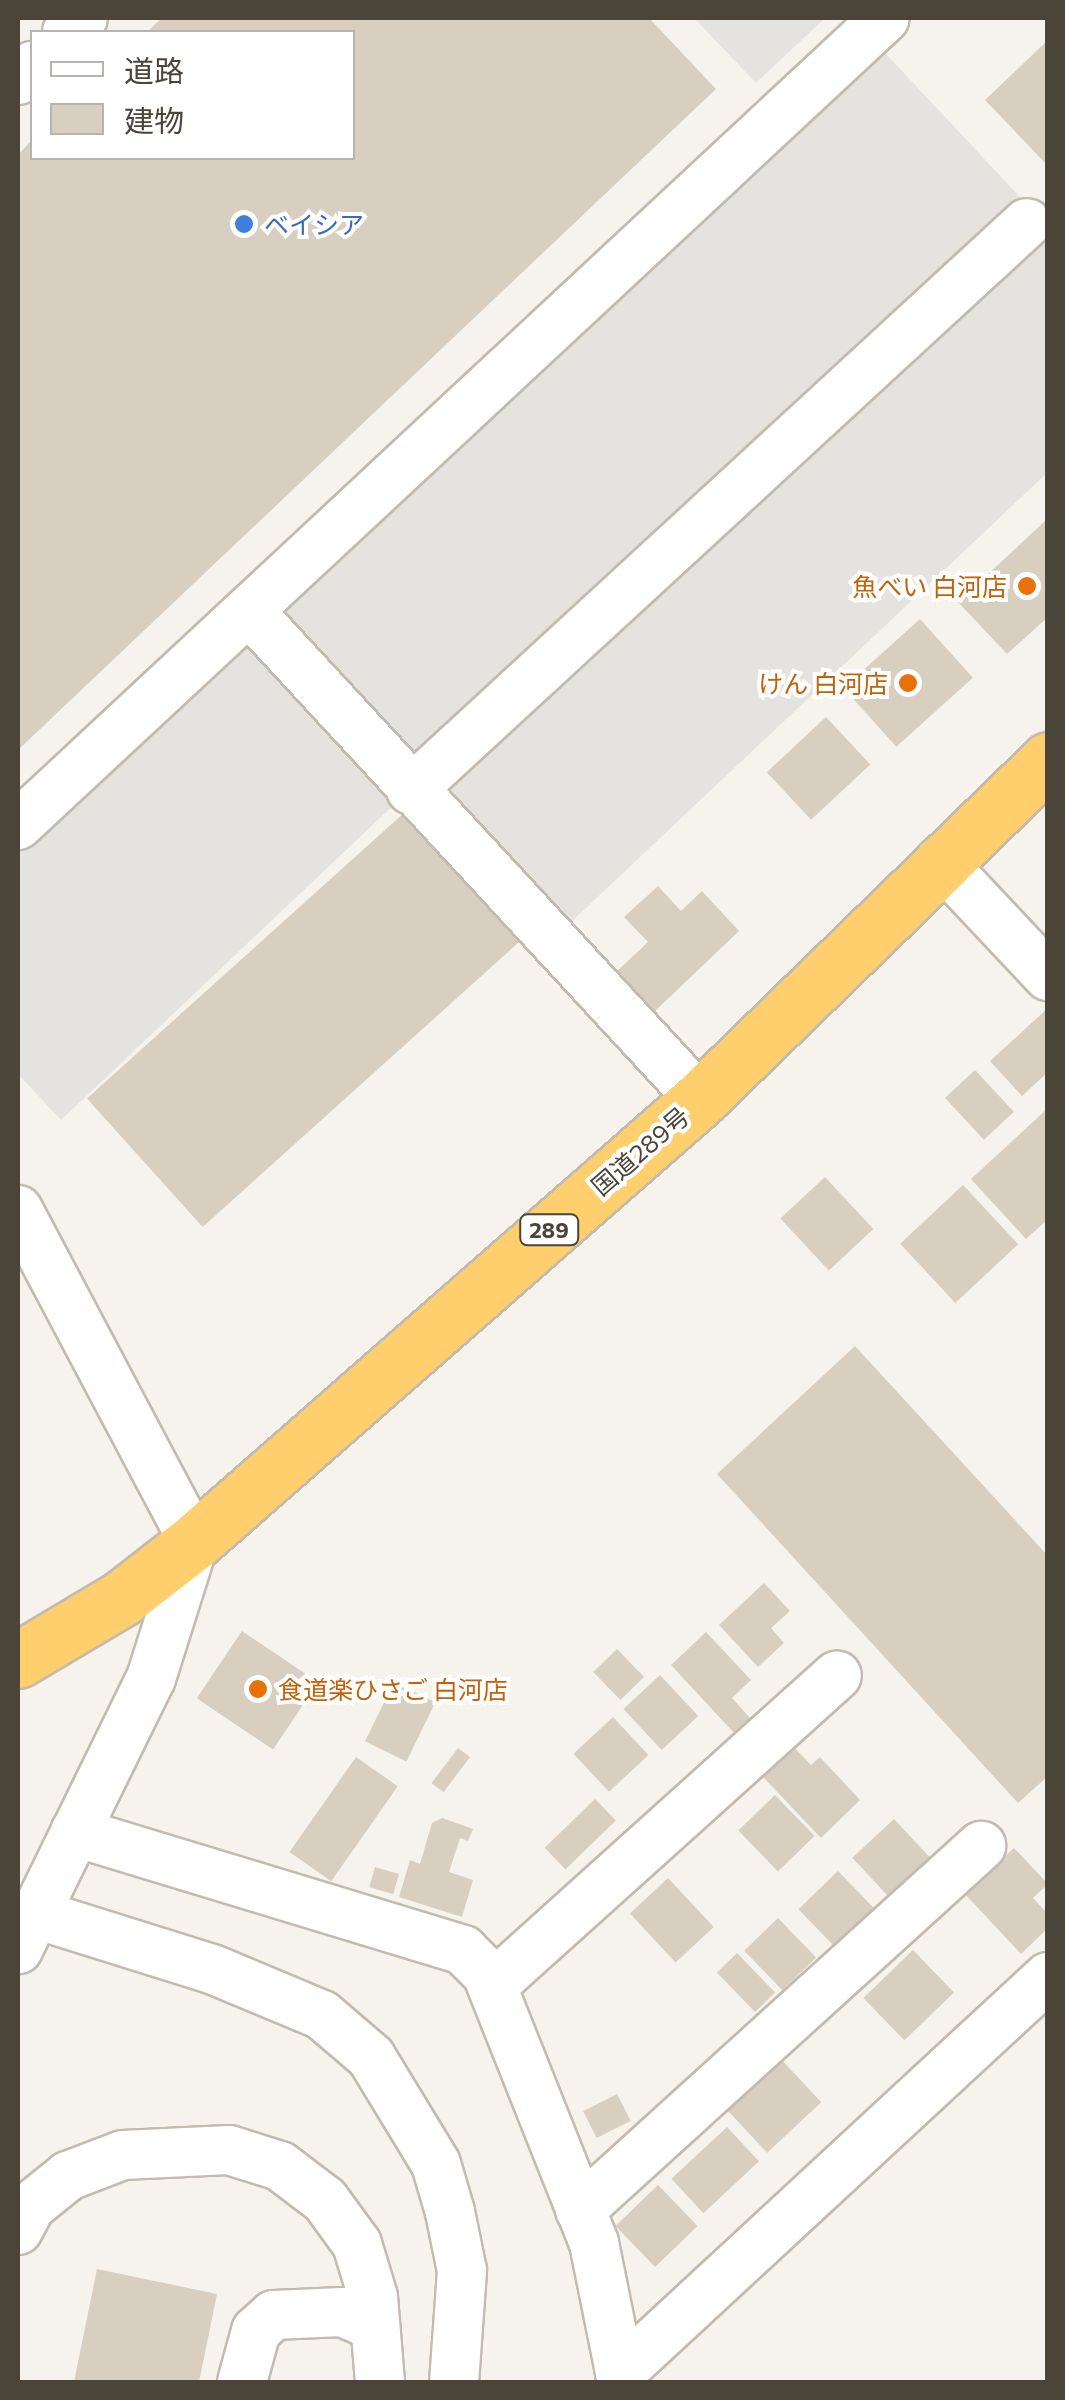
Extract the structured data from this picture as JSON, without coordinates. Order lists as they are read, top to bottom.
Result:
{
  "streets": {
    "highway": ["国道289号", "289"]
  },
  "places": [
    "ベイシア",
    "魚べい 白河店",
    "けん 白河店",
    "食道楽ひさご 白河店"
  ],
  "legend": ["道路", "建物"]
}
